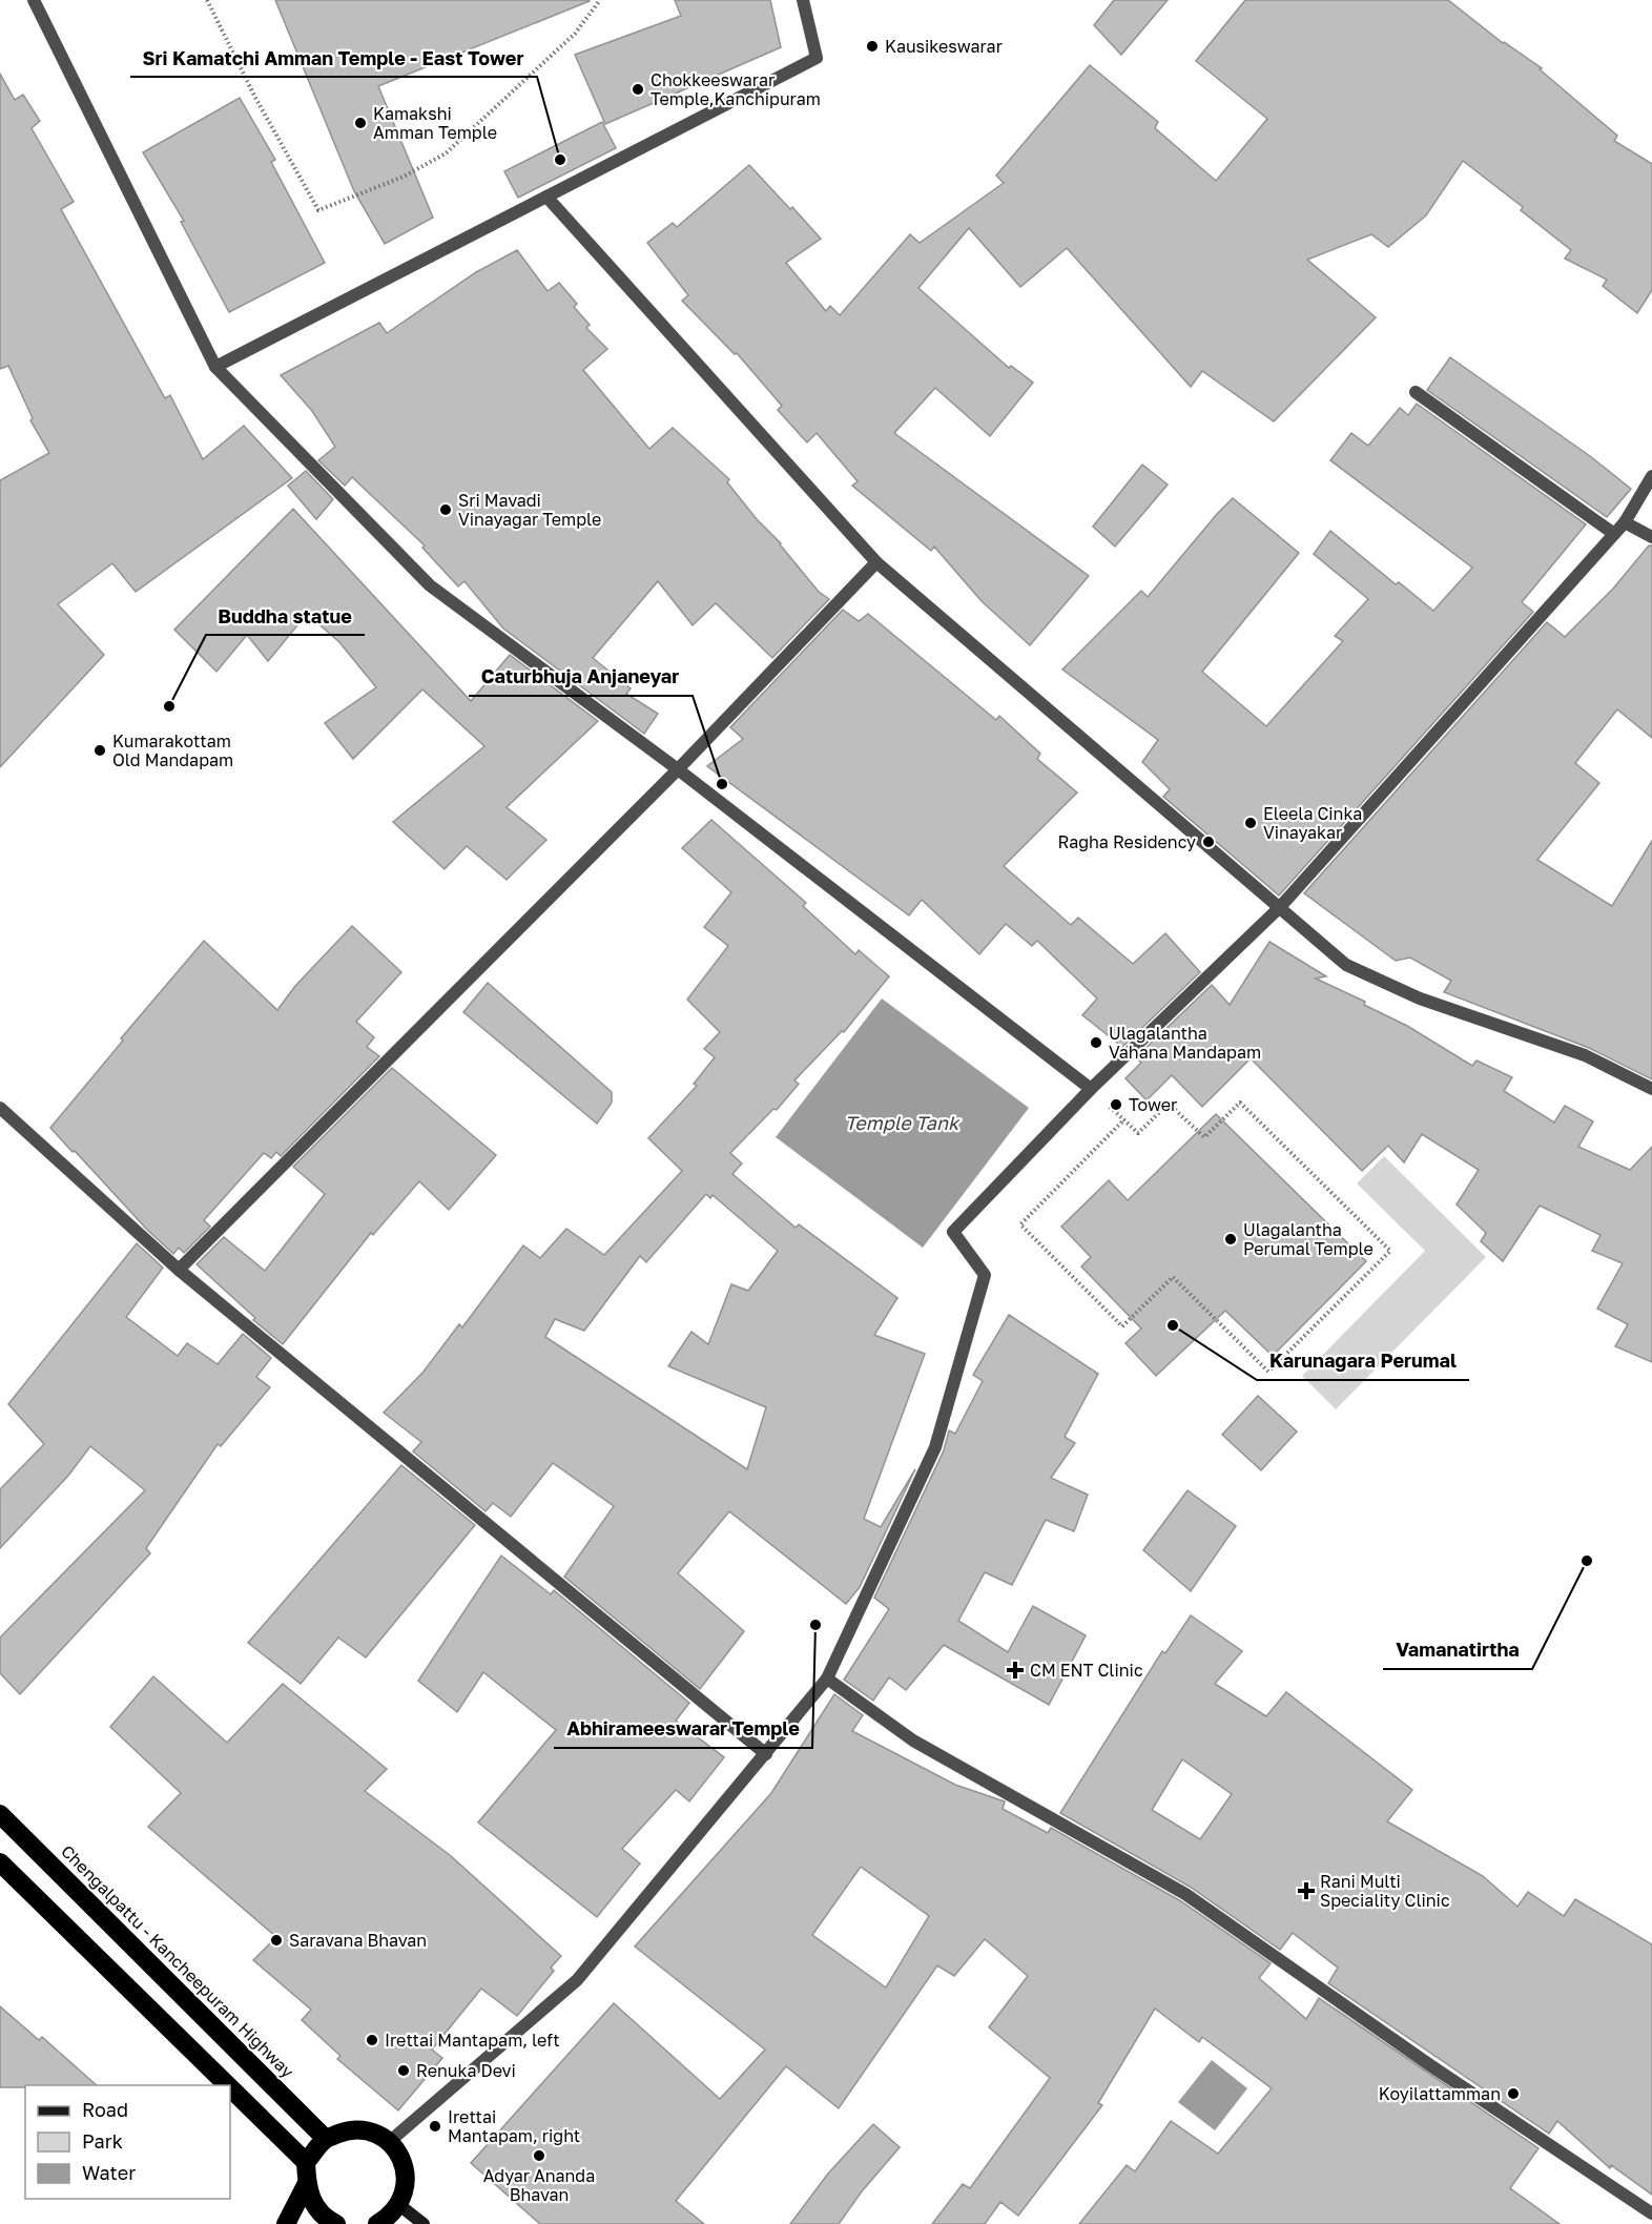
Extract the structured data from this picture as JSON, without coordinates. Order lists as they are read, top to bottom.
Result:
{
  "streets": {
    "highway": ["Chengalpattu - Kancheepuram Highway"]
  },
  "water": ["Temple Tank"],
  "places": {
    "other": [
      "Kausikeswarar",
      "Chokkeeswarar Temple,Kanchipuram",
      "Kamakshi Amman Temple",
      "Sri Kamatchi Amman Temple - East Tower",
      "Sri Mavadi Vinayagar Temple",
      "Buddha statue",
      "Kumarakottam Old Mandapam",
      "Caturbhuja Anjaneyar",
      "Eleela Cinka Vinayakar",
      "Ragha Residency",
      "Ulagalantha Vahana Mandapam",
      "Tower",
      "Ulagalantha Perumal Temple",
      "Karunagara Perumal",
      "Vamanatirtha",
      "Abhirameeswarar Temple",
      "Saravana Bhavan",
      "Irettai Mantapam, left",
      "Renuka Devi",
      "Koyilattamman",
      "Irettai Mantapam, right",
      "Adyar Ananda Bhavan"
    ],
    "health": ["CM ENT Clinic", "Rani Multi Speciality Clinic"]
  },
  "legend": ["Road", "Park", "Water"]
}
